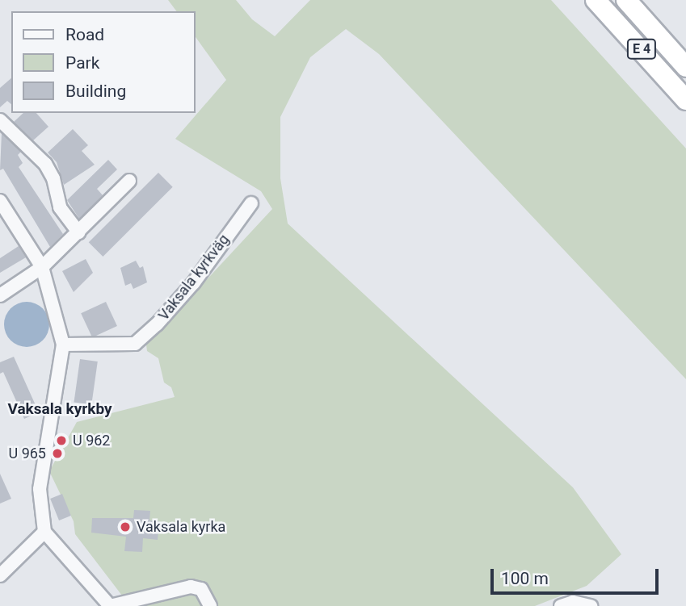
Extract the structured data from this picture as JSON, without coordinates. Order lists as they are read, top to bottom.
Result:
{
  "streets": {
    "highway": ["E 4"],
    "street": ["Vaksala kyrkväg"]
  },
  "districts": ["Vaksala kyrkby"],
  "places": ["U 962", "U 965", "Vaksala kyrka"],
  "legend": ["Road", "Park", "Building"],
  "scale_bar": "100 m"
}
